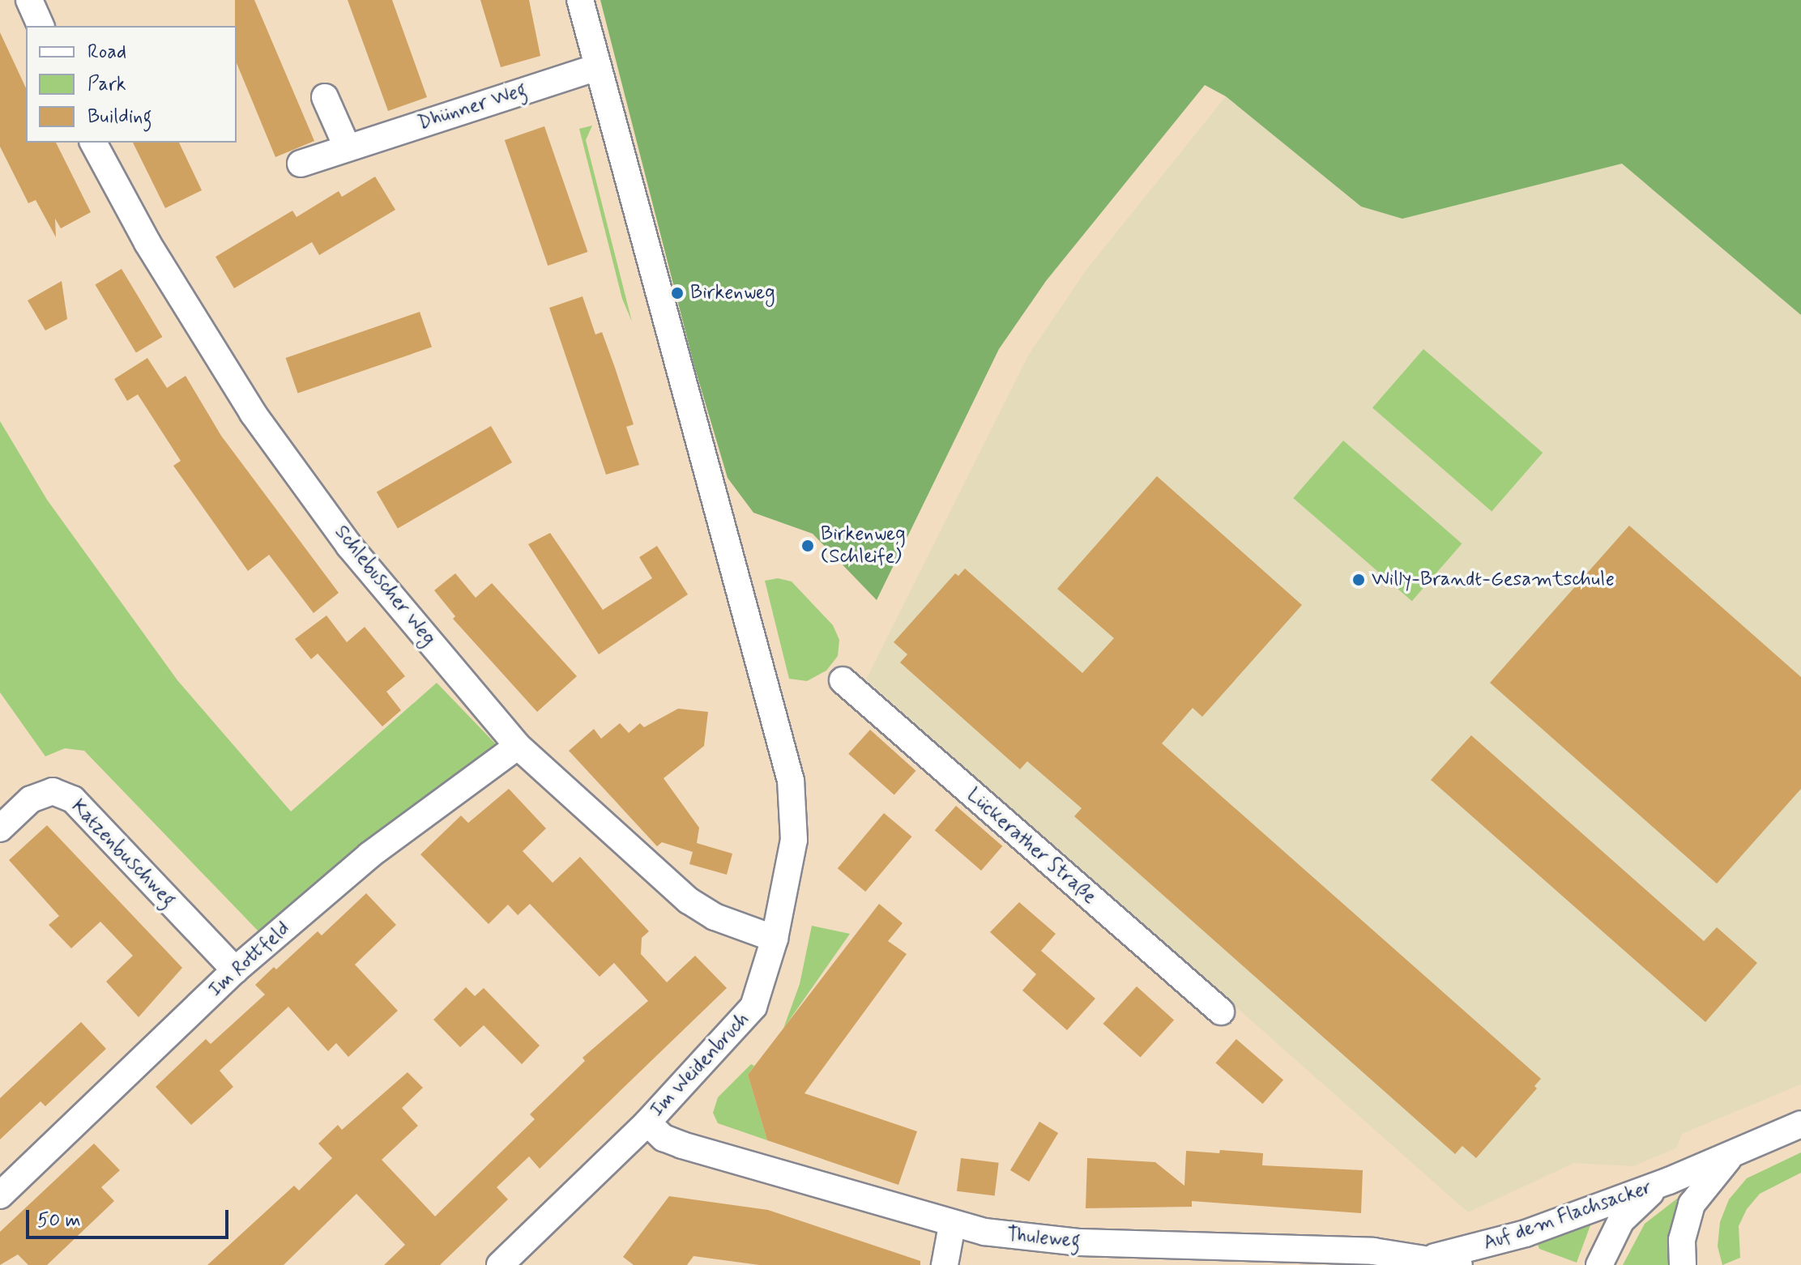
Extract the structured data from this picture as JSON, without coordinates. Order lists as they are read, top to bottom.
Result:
{
  "streets": {
    "street": [
      "Dhünner Weg",
      "Schlebuscher Weg",
      "Lückerather Straße",
      "Katzenbuschweg",
      "Im Rottfeld",
      "Im Weidenbruch",
      "Auf dem Flachsacker",
      "Thuleweg"
    ]
  },
  "crossings": [
    ["Dhünner Weg", "Im Weidenbruch"],
    ["Schlebuscher Weg", "Im Rottfeld"],
    ["Schlebuscher Weg", "Im Weidenbruch"],
    ["Katzenbuschweg", "Im Rottfeld"],
    ["Im Weidenbruch", "Thuleweg"],
    ["Auf dem Flachsacker", "Thuleweg"]
  ],
  "places": ["Birkenweg", "Birkenweg (Schleife)", "Willy-Brandt-Gesamtschule"],
  "legend": ["Road", "Park", "Building"],
  "scale_bar": "50 m"
}
